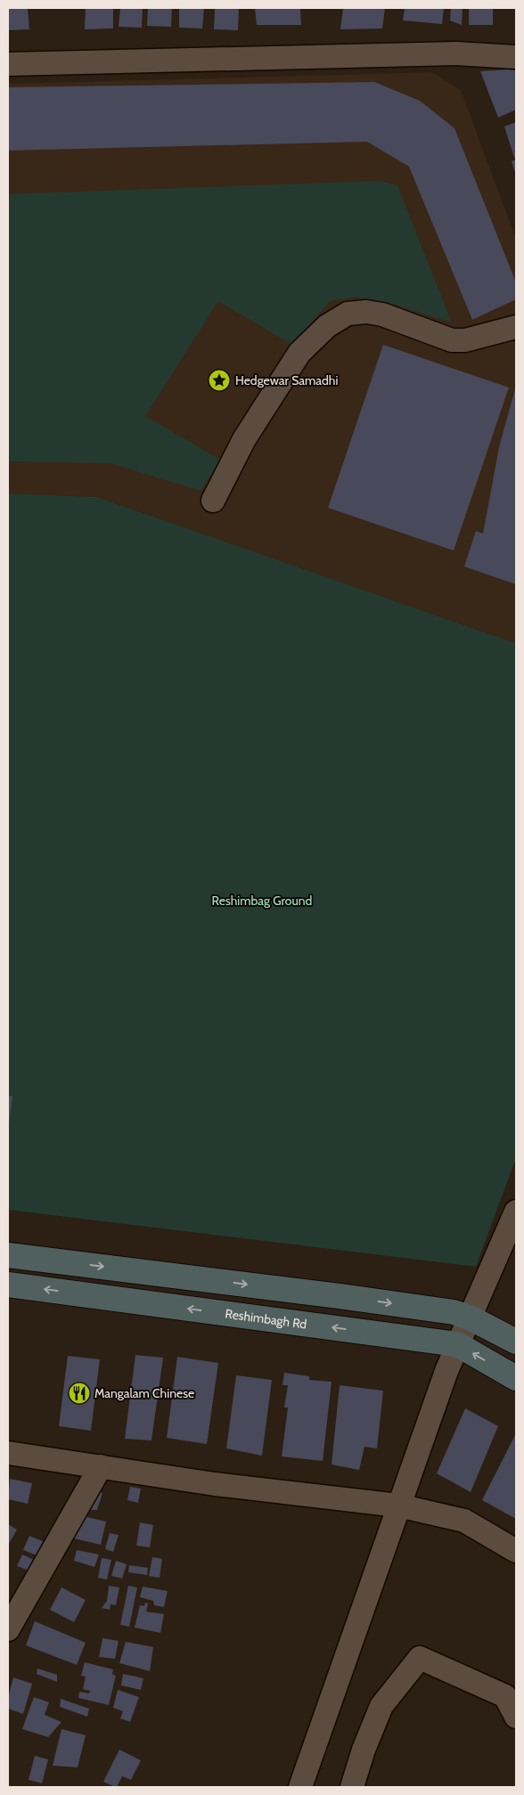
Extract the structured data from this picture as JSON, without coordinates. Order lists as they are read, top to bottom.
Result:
{
  "streets": {
    "main road": ["Reshimbagh Rd"]
  },
  "parks": ["Reshimbag Ground"],
  "places": {
    "place": ["Hedgewar Samadhi"],
    "restaurant": ["Mangalam Chinese"]
  }
}
